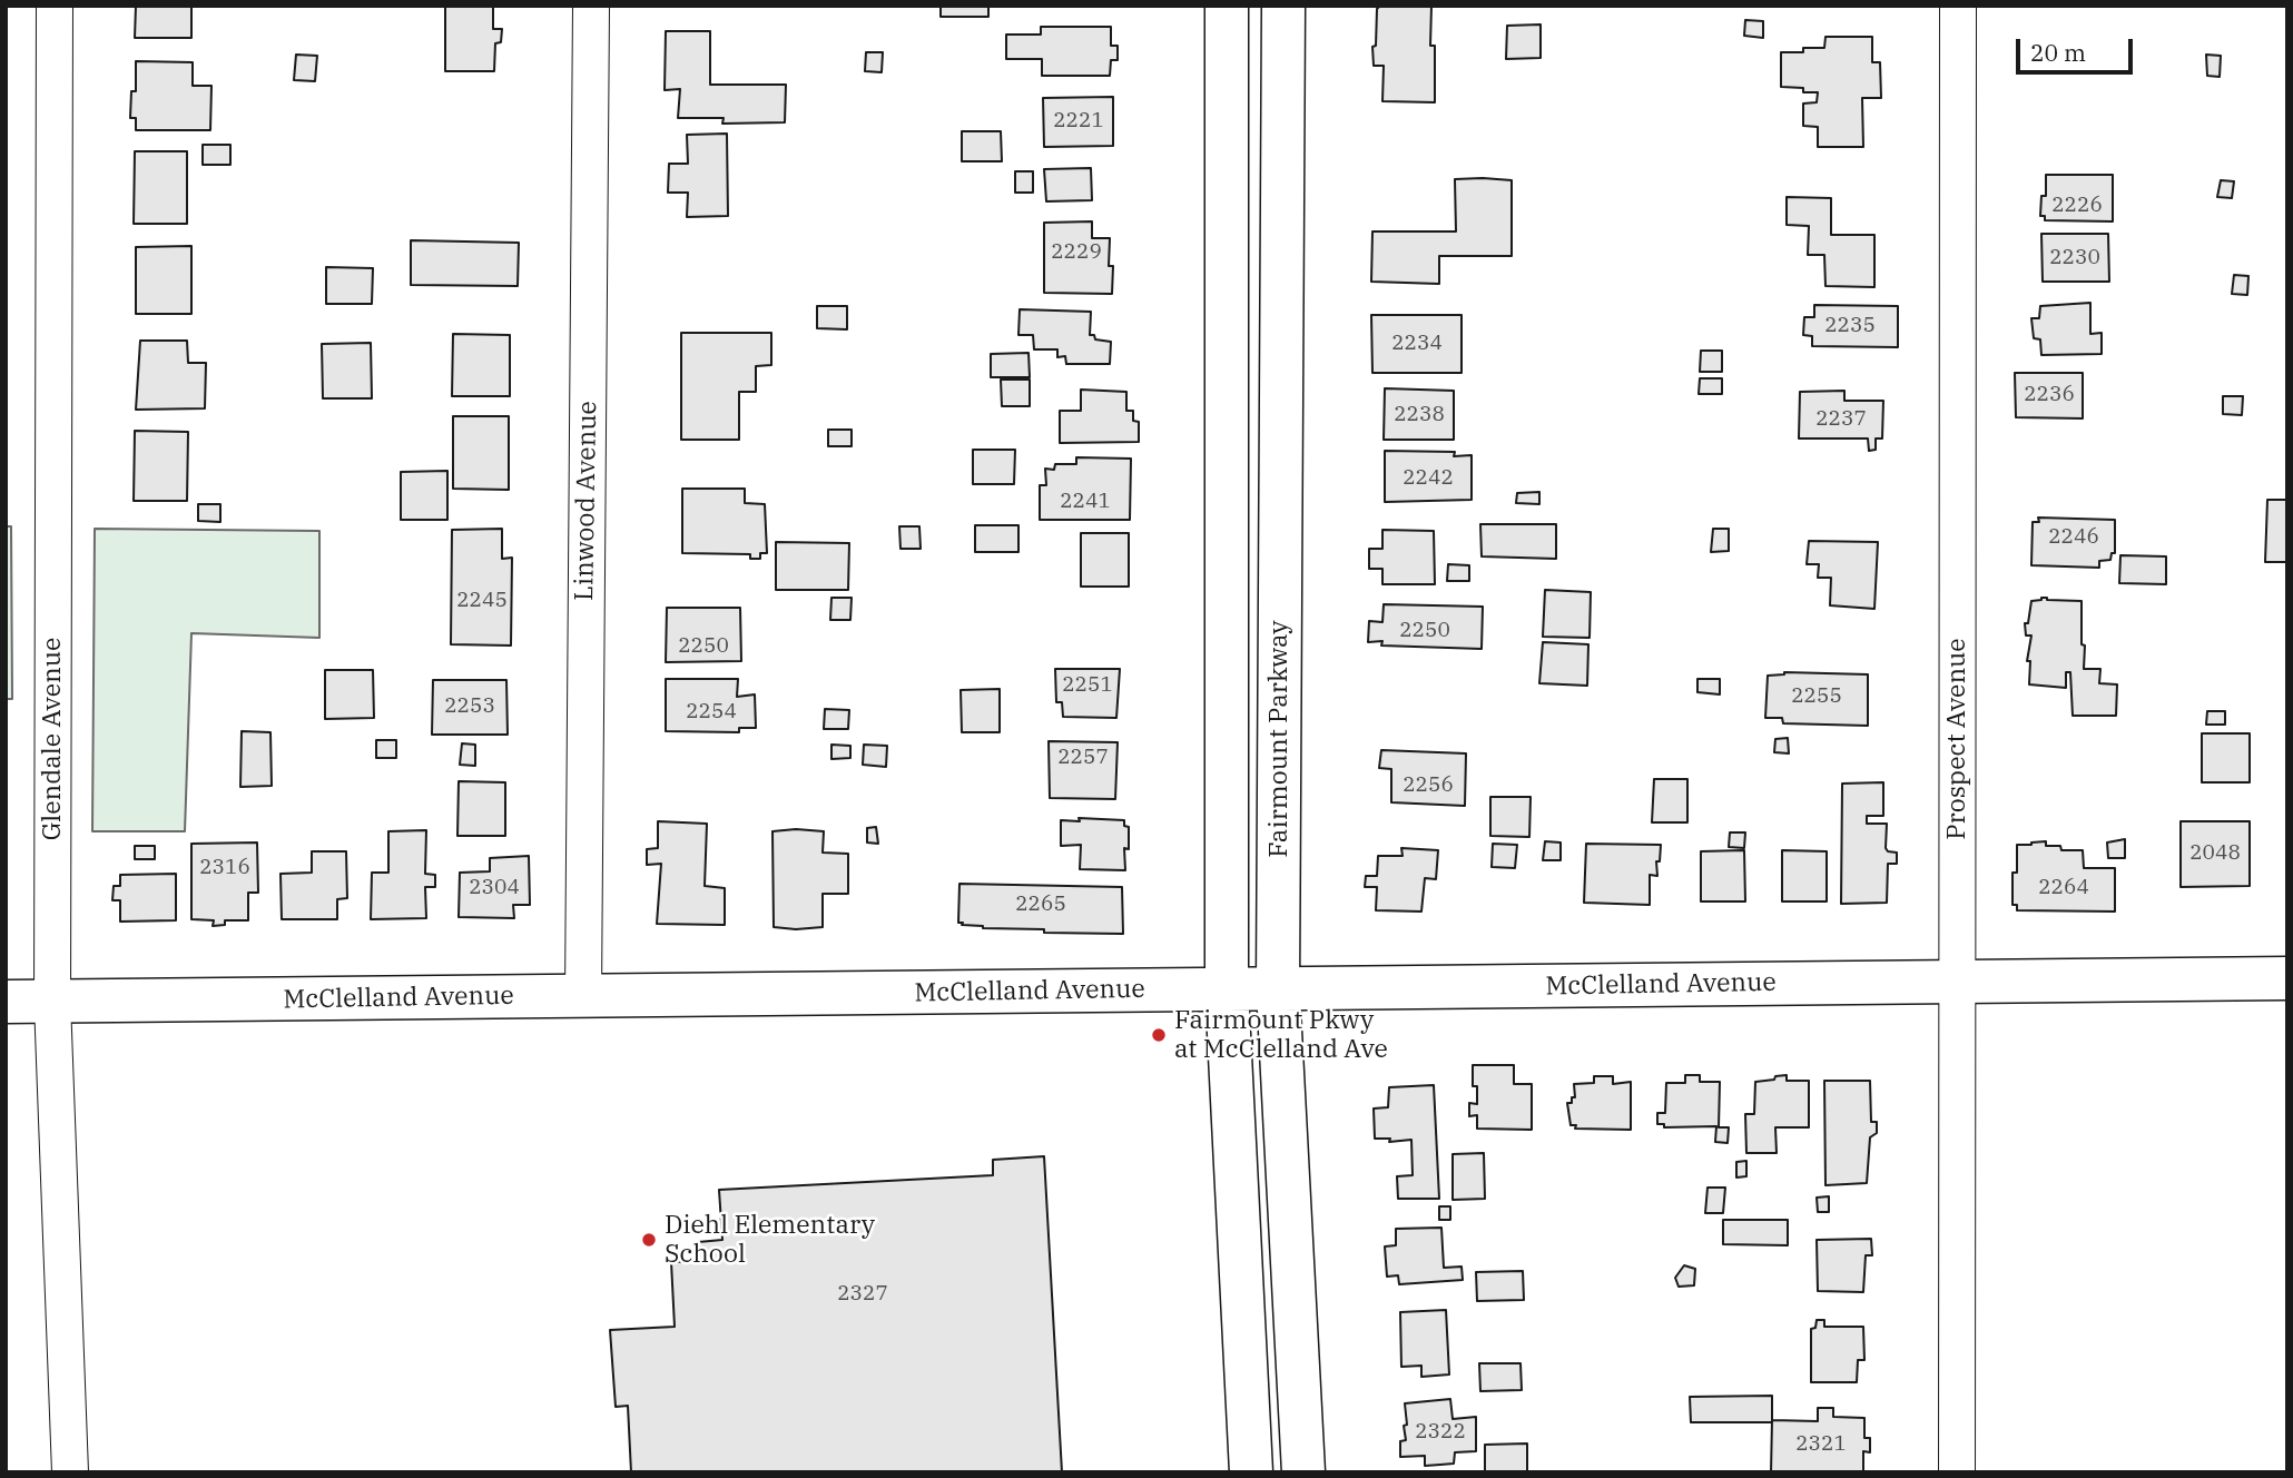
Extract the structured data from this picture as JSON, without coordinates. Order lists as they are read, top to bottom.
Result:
{
  "streets": {
    "street": [
      "Linwood Avenue",
      "Glendale Avenue",
      "Fairmount Parkway",
      "Prospect Avenue",
      "McClelland Avenue"
    ]
  },
  "crossings": [
    ["Linwood Avenue", "McClelland Avenue"],
    ["Glendale Avenue", "McClelland Avenue"],
    ["Fairmount Parkway", "McClelland Avenue"],
    ["Prospect Avenue", "McClelland Avenue"]
  ],
  "places": ["Fairmount Pkwy at McClelland Ave", "Diehl Elementary School"],
  "house_numbers": [
    "2221",
    "2226",
    "2229",
    "2230",
    "2235",
    "2234",
    "2236",
    "2238",
    "2237",
    "2242",
    "2241",
    "2246",
    "2245",
    "2250",
    "2250",
    "2251",
    "2255",
    "2253",
    "2254",
    "2257",
    "2256",
    "2048",
    "2316",
    "2304",
    "2264",
    "2265",
    "2327",
    "2322",
    "2321"
  ],
  "scale_bar": "20 m"
}
